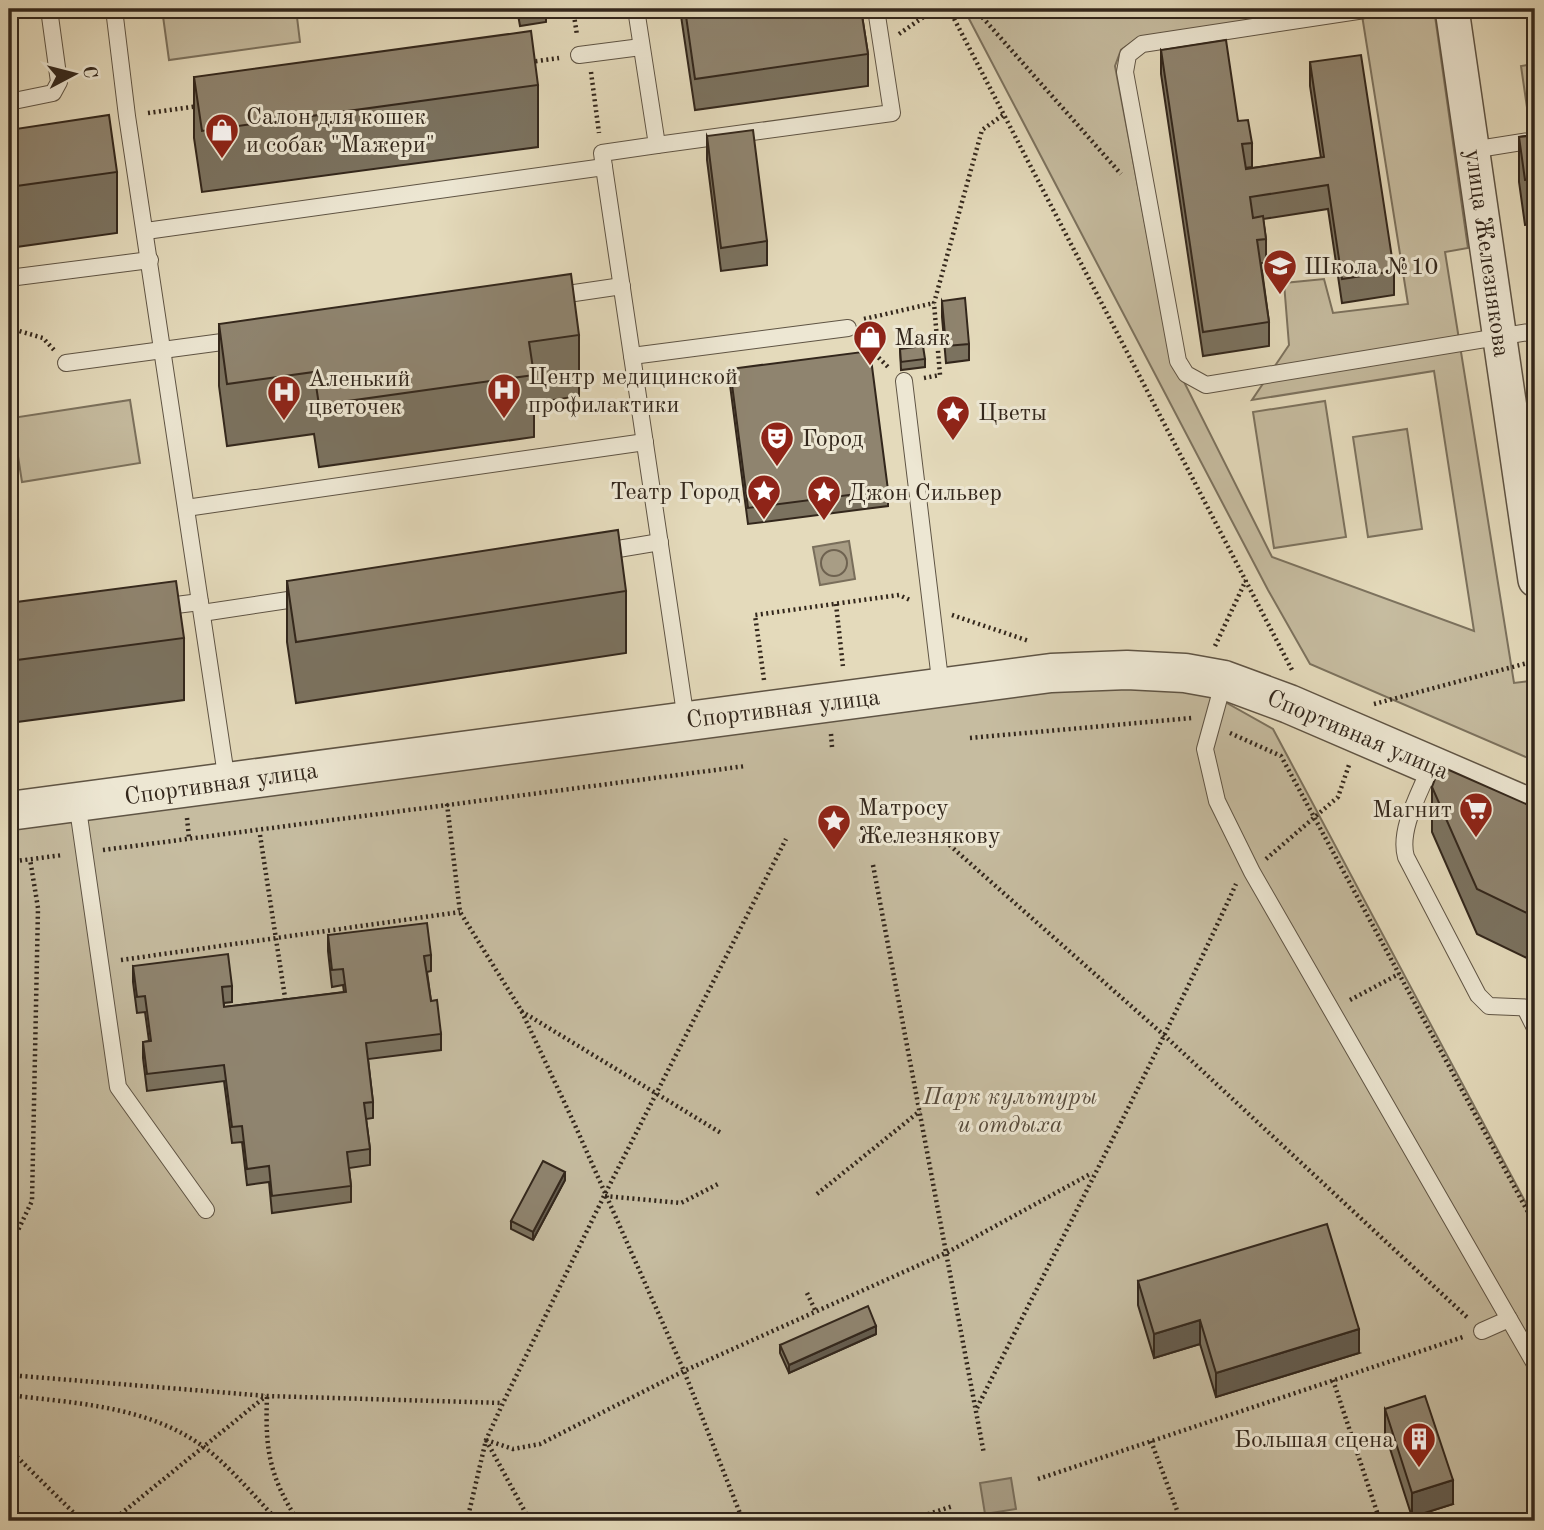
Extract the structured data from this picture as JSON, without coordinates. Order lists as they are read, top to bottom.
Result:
{
  "streets": {
    "street": ["улица Железнякова", "Спортивная улица"]
  },
  "parks": ["Парк культуры и отдыха"],
  "places": {
    "shop": ["Салон для кошек и собак \"Мажери\"", "Маяк"],
    "school or university": ["Школа №10"],
    "hospital": ["Центр медицинской профилактики", "Аленький цветочек"],
    "place": [
      "Цветы",
      "Театр Город",
      "Джон Сильвер",
      "Матросу Железнякову"
    ],
    "theatre": ["Город"],
    "supermarket": ["Магнит"],
    "building": ["Большая сцена"]
  },
  "north": "right"
}
